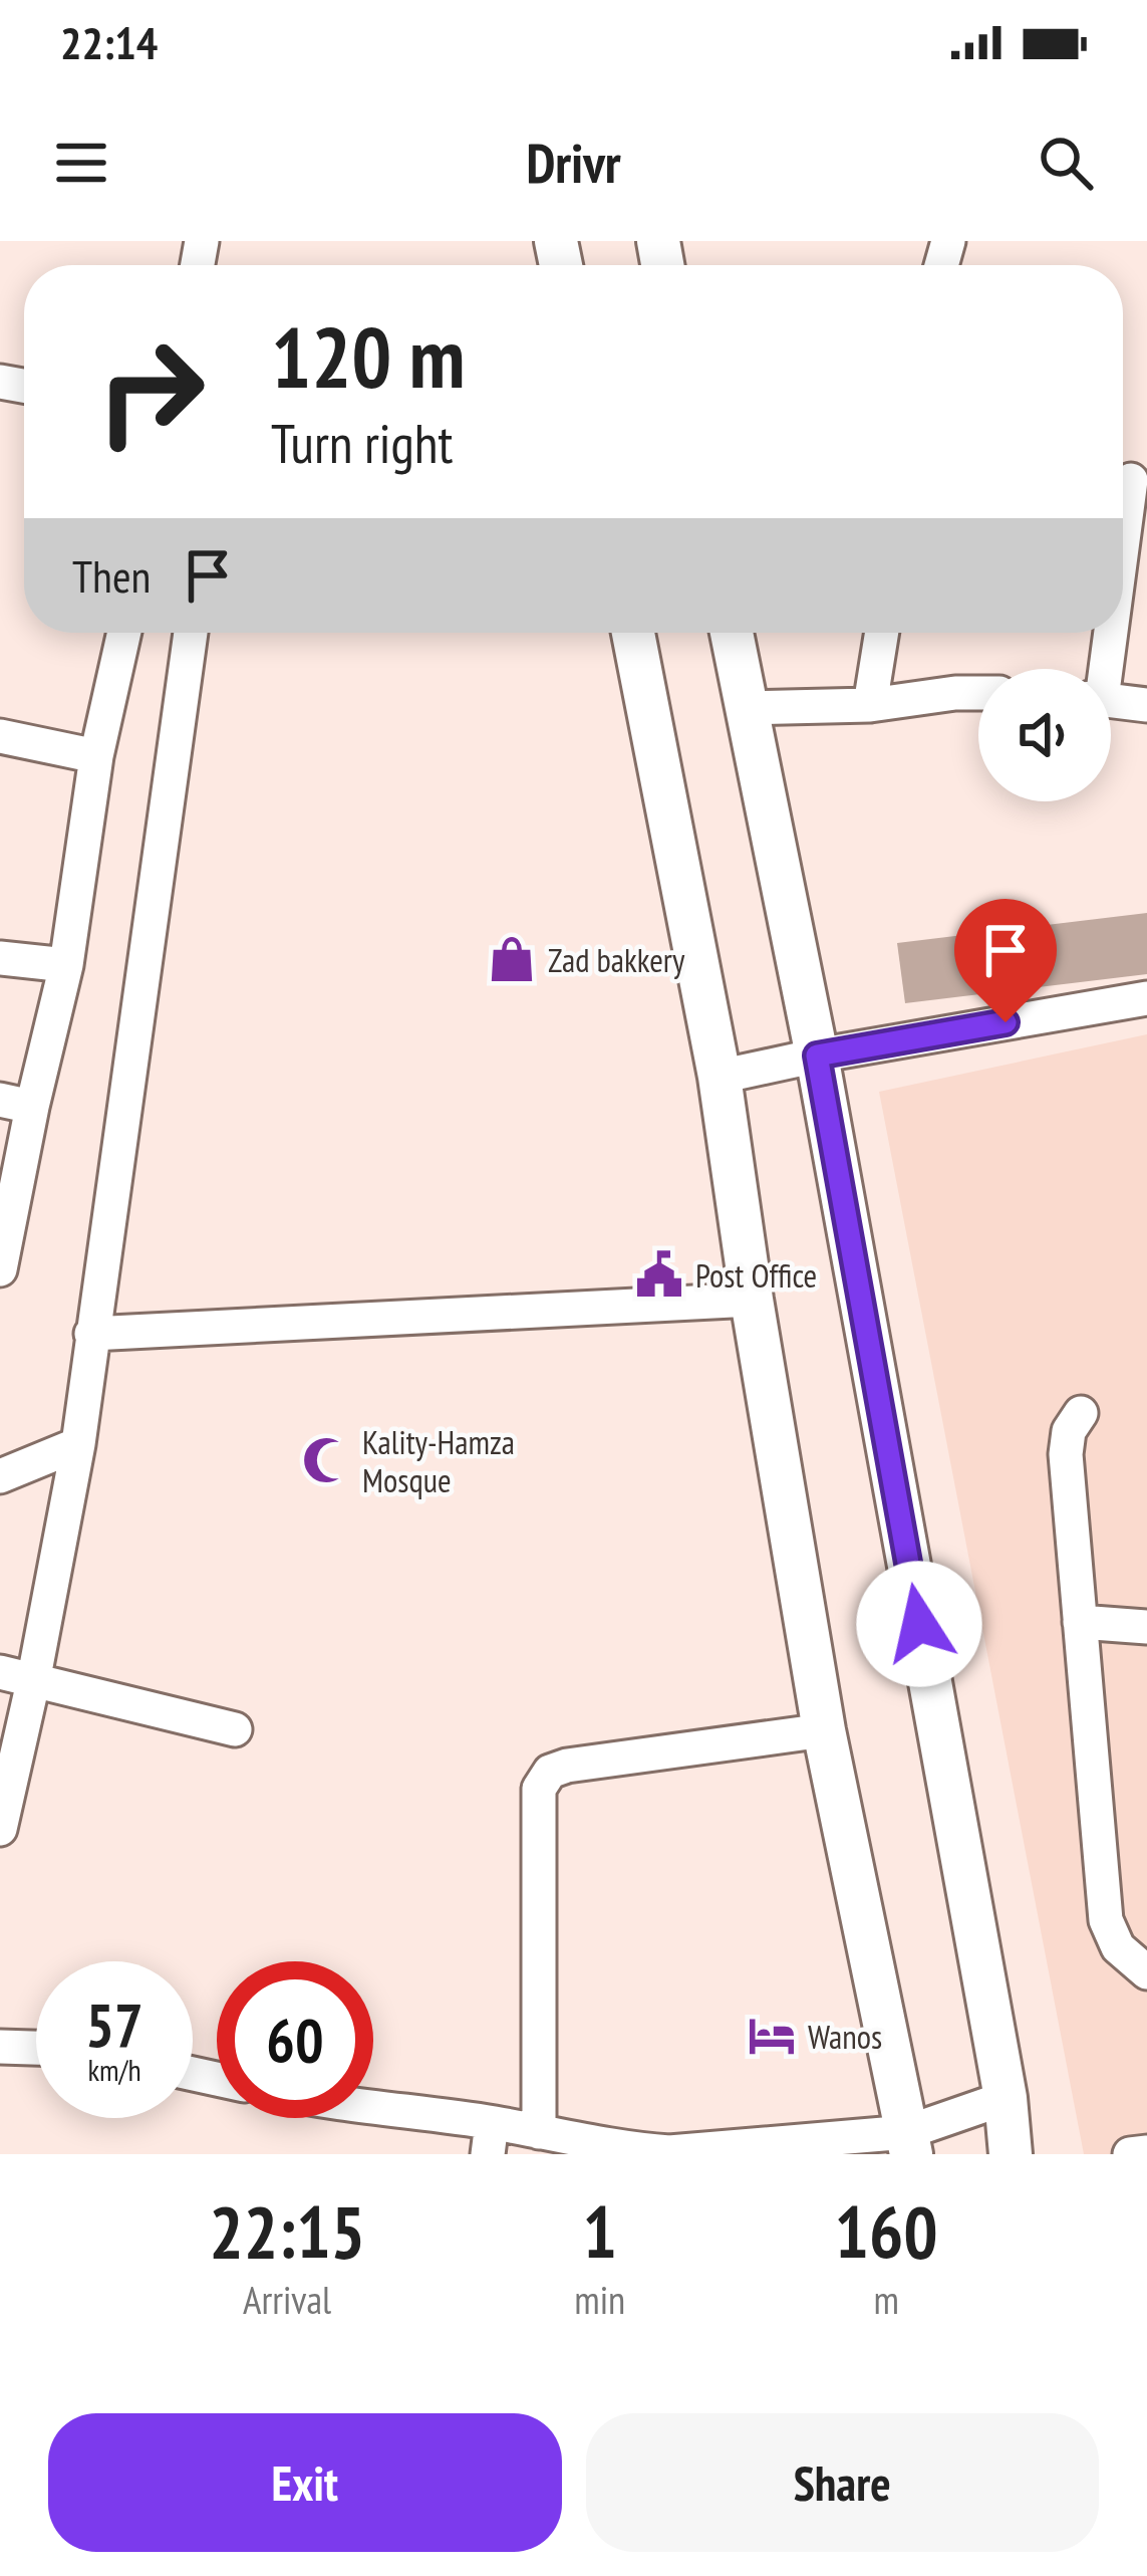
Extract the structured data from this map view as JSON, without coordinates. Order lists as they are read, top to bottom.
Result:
{
  "places": {
    "shop": ["Zad bakkery"],
    "public building": ["Post Office"],
    "mosque": ["Kality-Hamza Mosque"],
    "hotel": ["Wanos"]
  },
  "page": {
    "status": "22:14",
    "header": "Drivr",
    "turn": ["120 m", "Turn right"],
    "then": "Then",
    "speed": "57 km/h",
    "limit": "60",
    "eta": [
      "22:15",
      "Arrival",
      "1",
      "min",
      "160",
      "m"
    ],
    "buttons": ["Exit", "Share"]
  }
}
